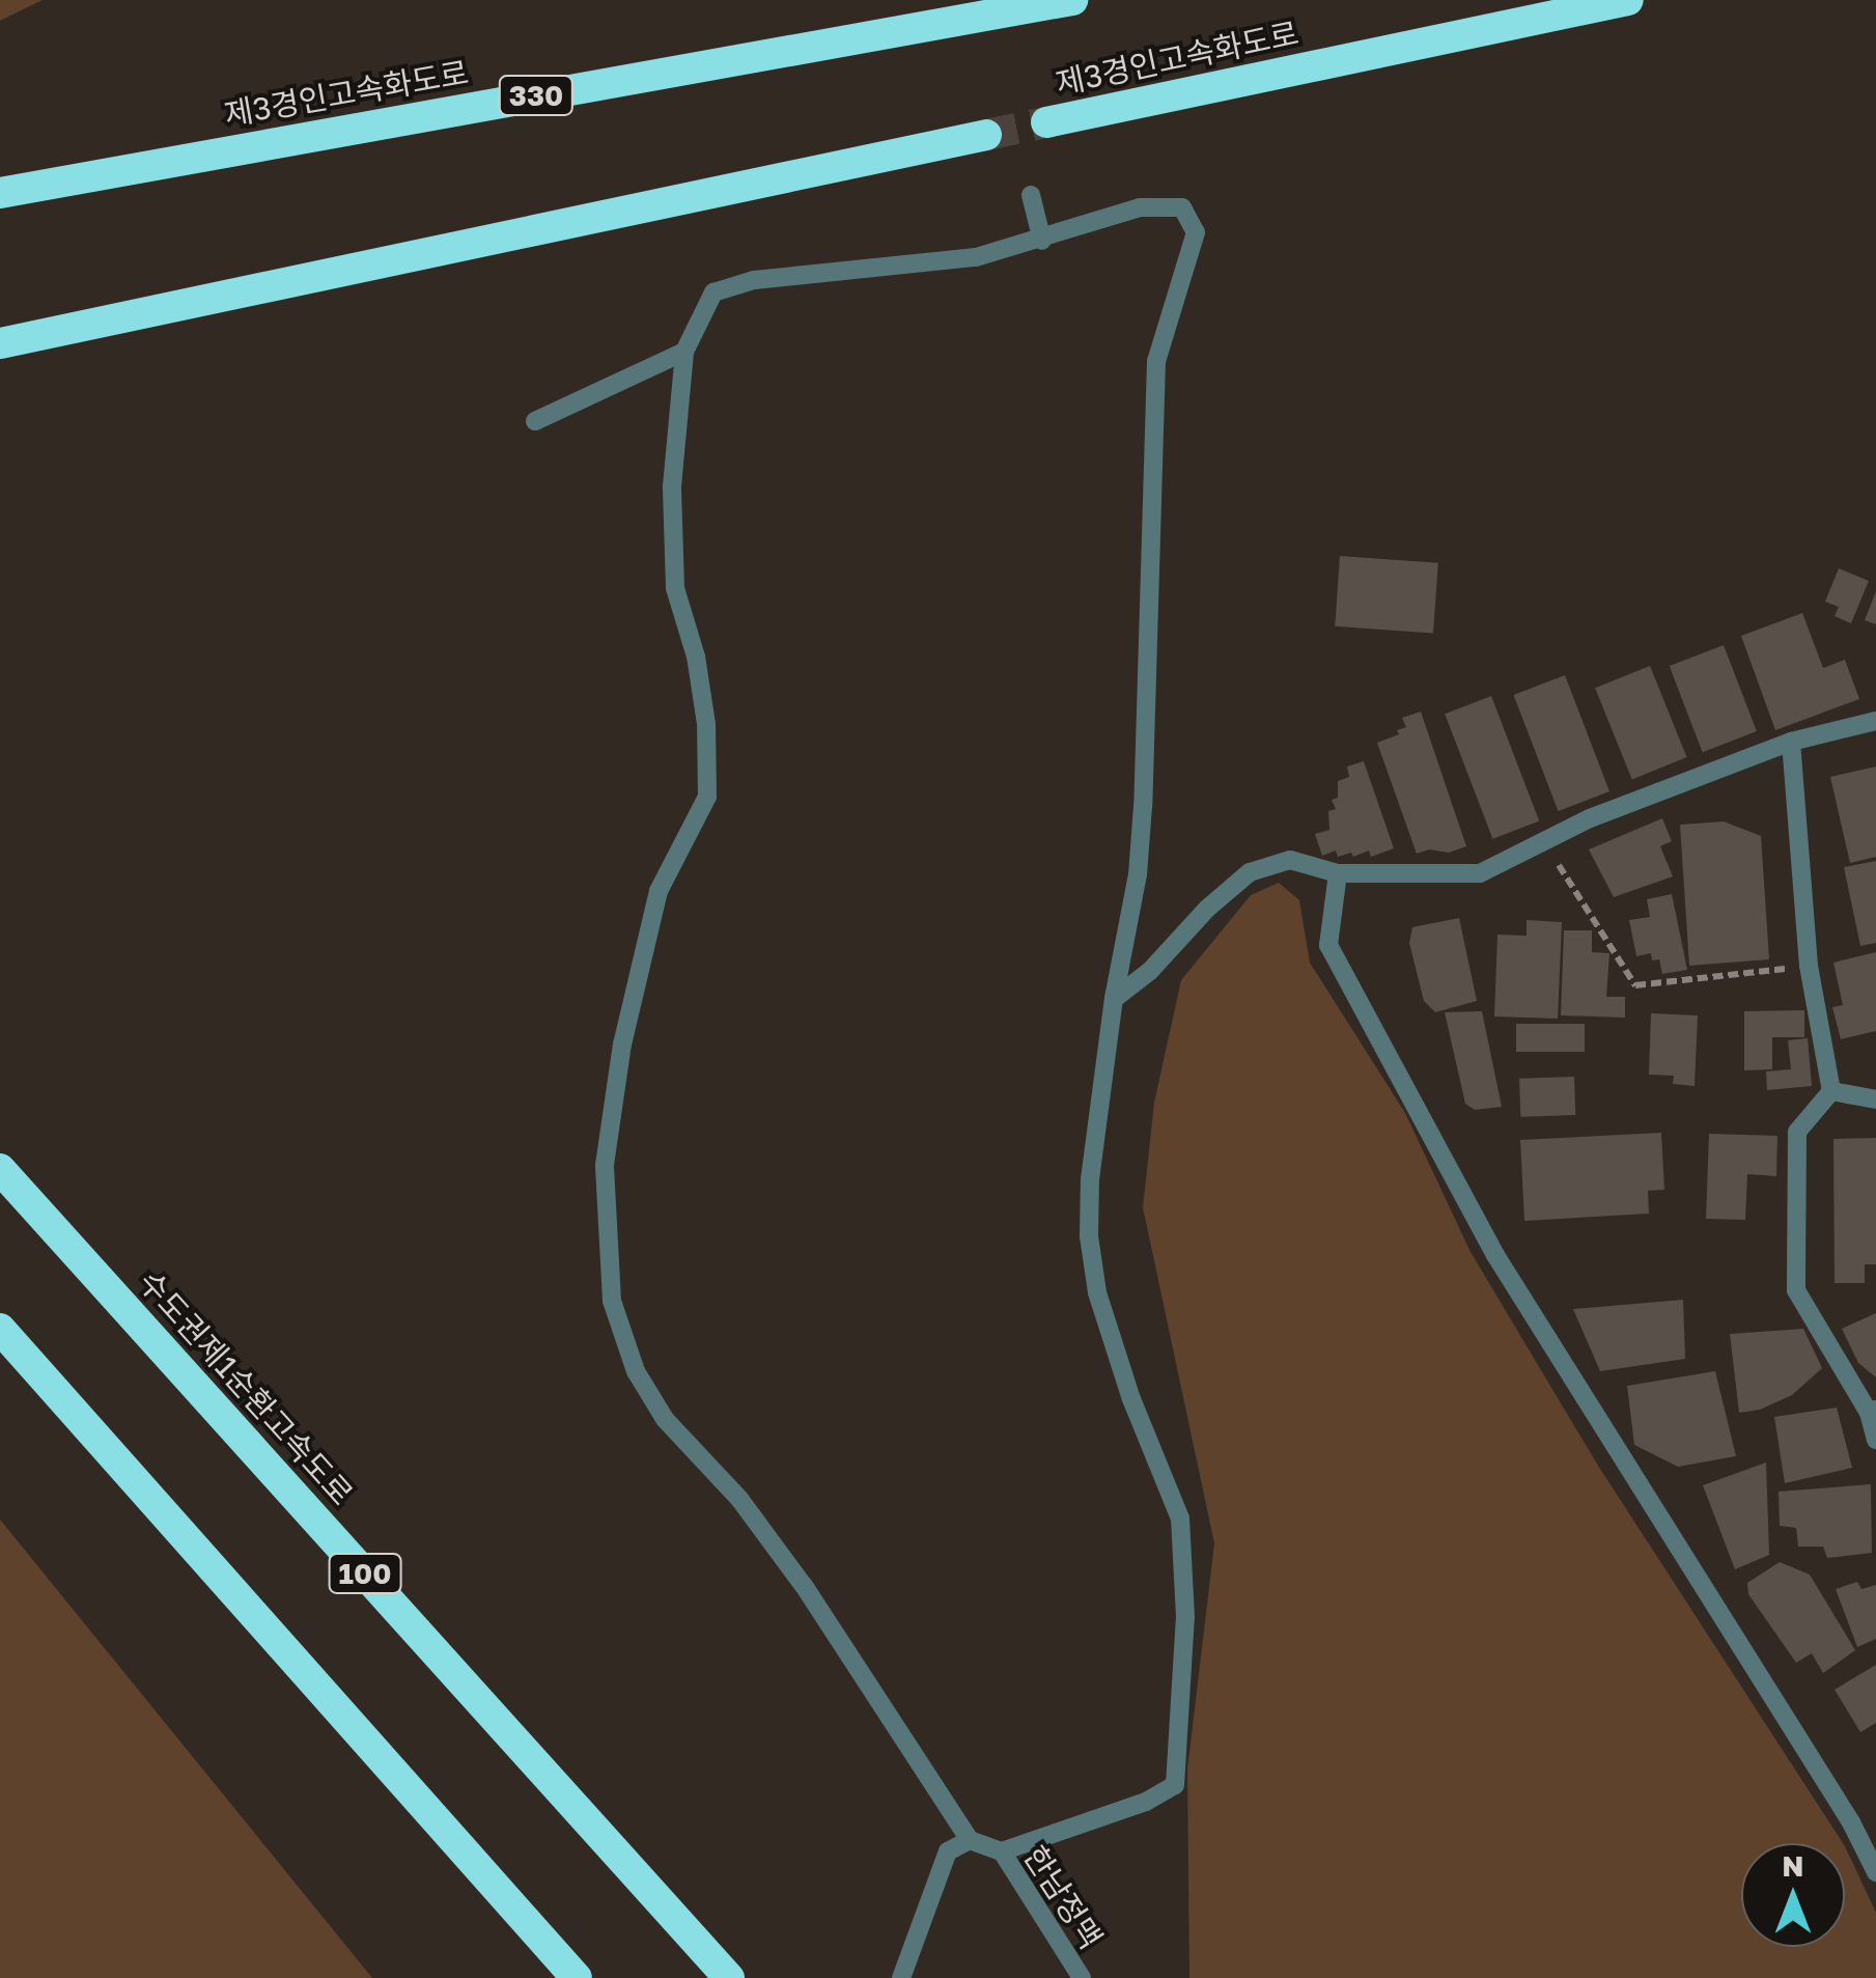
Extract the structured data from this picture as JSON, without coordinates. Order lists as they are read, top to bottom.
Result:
{
  "streets": {
    "highway": [
      "제3경인고속화도로",
      "330",
      "수도권제1순환고속도로",
      "100"
    ],
    "lane": ["한남정맥"]
  },
  "north": "top"
}
